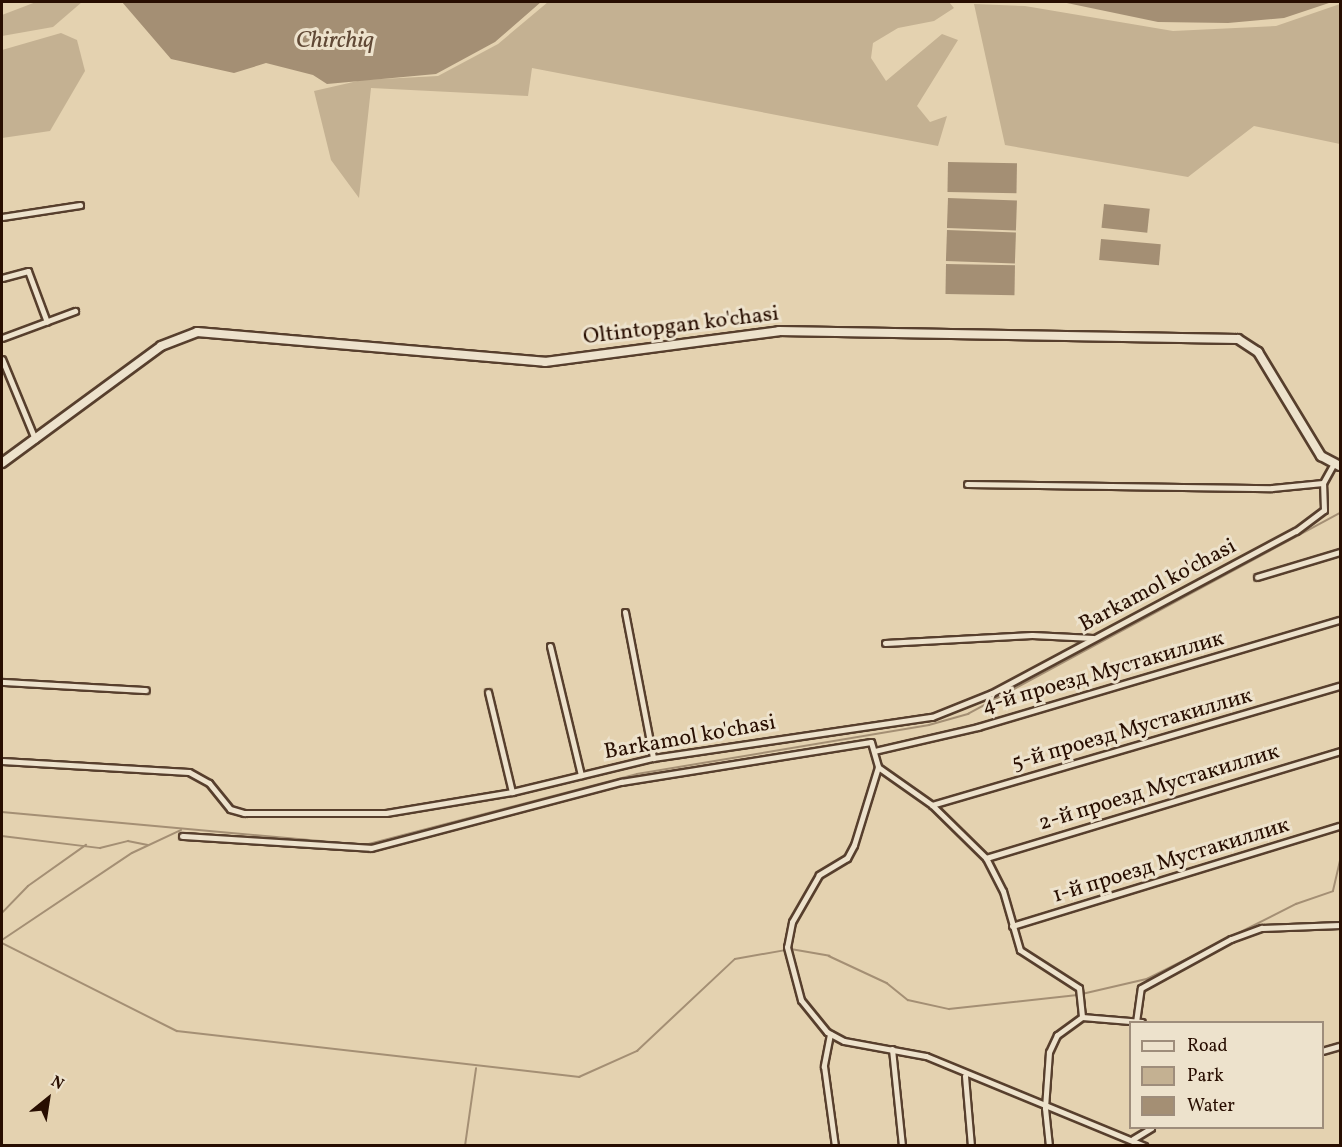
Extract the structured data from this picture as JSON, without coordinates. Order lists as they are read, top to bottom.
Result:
{
  "streets": {
    "street": [
      "Oltintopgan ko'chasi",
      "Barkamol ko'chasi",
      "4-й проезд Мустакиллик",
      "5-й проезд Мустакиллик",
      "2-й проезд Мустакиллик",
      "1-й проезд Мустакиллик"
    ]
  },
  "crossings": [
    ["Oltintopgan ko'chasi", "Barkamol ko'chasi"]
  ],
  "water": ["Chirchiq"],
  "legend": ["Road", "Park", "Water"],
  "north": "top right"
}
